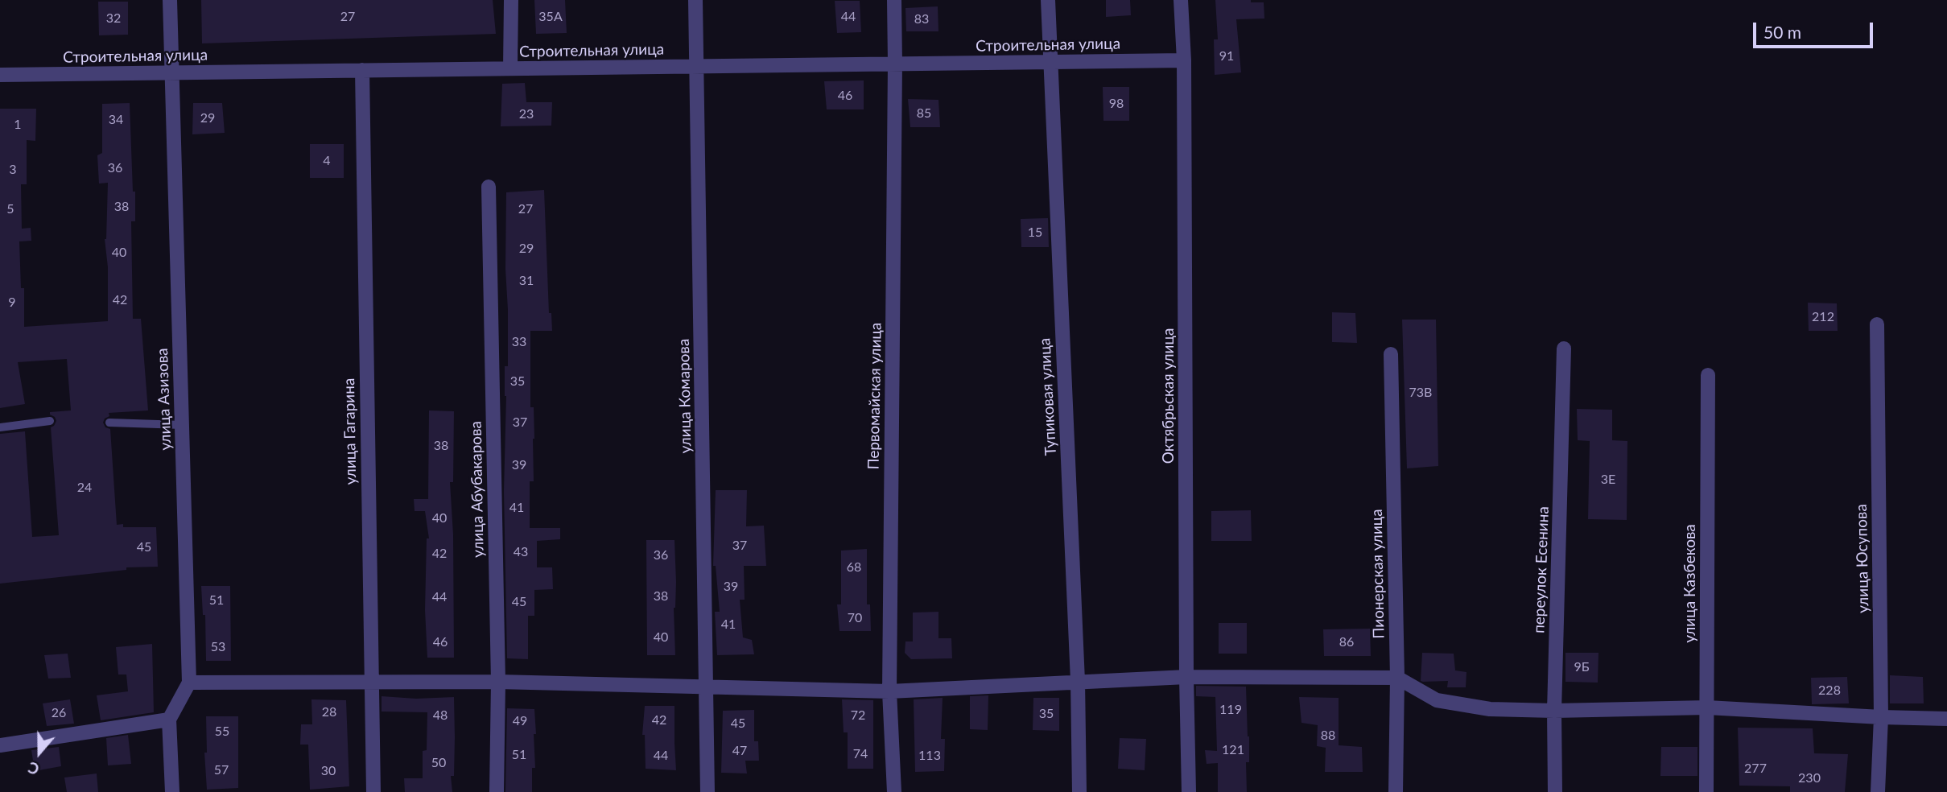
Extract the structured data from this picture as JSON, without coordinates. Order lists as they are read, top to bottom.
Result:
{
  "streets": {
    "street": [
      "Строительная улица",
      "улица Комарова",
      "Первомайская улица",
      "Октябрьская улица",
      "Тупиковая улица",
      "улица Азизова",
      "улица Гагарина",
      "улица Абубакарова",
      "улица Юсупова",
      "переулок Есенина",
      "Пионерская улица",
      "улица Казбекова"
    ]
  },
  "crossings": [
    ["Строительная улица", "улица Комарова"],
    ["Строительная улица", "Первомайская улица"],
    ["Строительная улица", "Октябрьская улица"],
    ["Строительная улица", "Тупиковая улица"],
    ["Строительная улица", "улица Азизова"],
    ["Строительная улица", "улица Гагарина"]
  ],
  "house_numbers": [
    "27",
    "35А",
    "44",
    "32",
    "83",
    "91",
    "46",
    "98",
    "85",
    "23",
    "29",
    "34",
    "1",
    "4",
    "36",
    "3",
    "38",
    "5",
    "27",
    "15",
    "29",
    "40",
    "31",
    "42",
    "9",
    "212",
    "33",
    "35",
    "73В",
    "37",
    "38",
    "39",
    "3Е",
    "24",
    "41",
    "40",
    "37",
    "45",
    "43",
    "42",
    "36",
    "68",
    "39",
    "38",
    "44",
    "51",
    "45",
    "70",
    "41",
    "40",
    "46",
    "86",
    "53",
    "9Б",
    "228",
    "119",
    "28",
    "26",
    "35",
    "48",
    "72",
    "42",
    "49",
    "45",
    "55",
    "88",
    "121",
    "47",
    "74",
    "51",
    "44",
    "113",
    "50",
    "277",
    "57",
    "30",
    "230"
  ],
  "scale_bar": "50 m",
  "north": "bottom"
}
